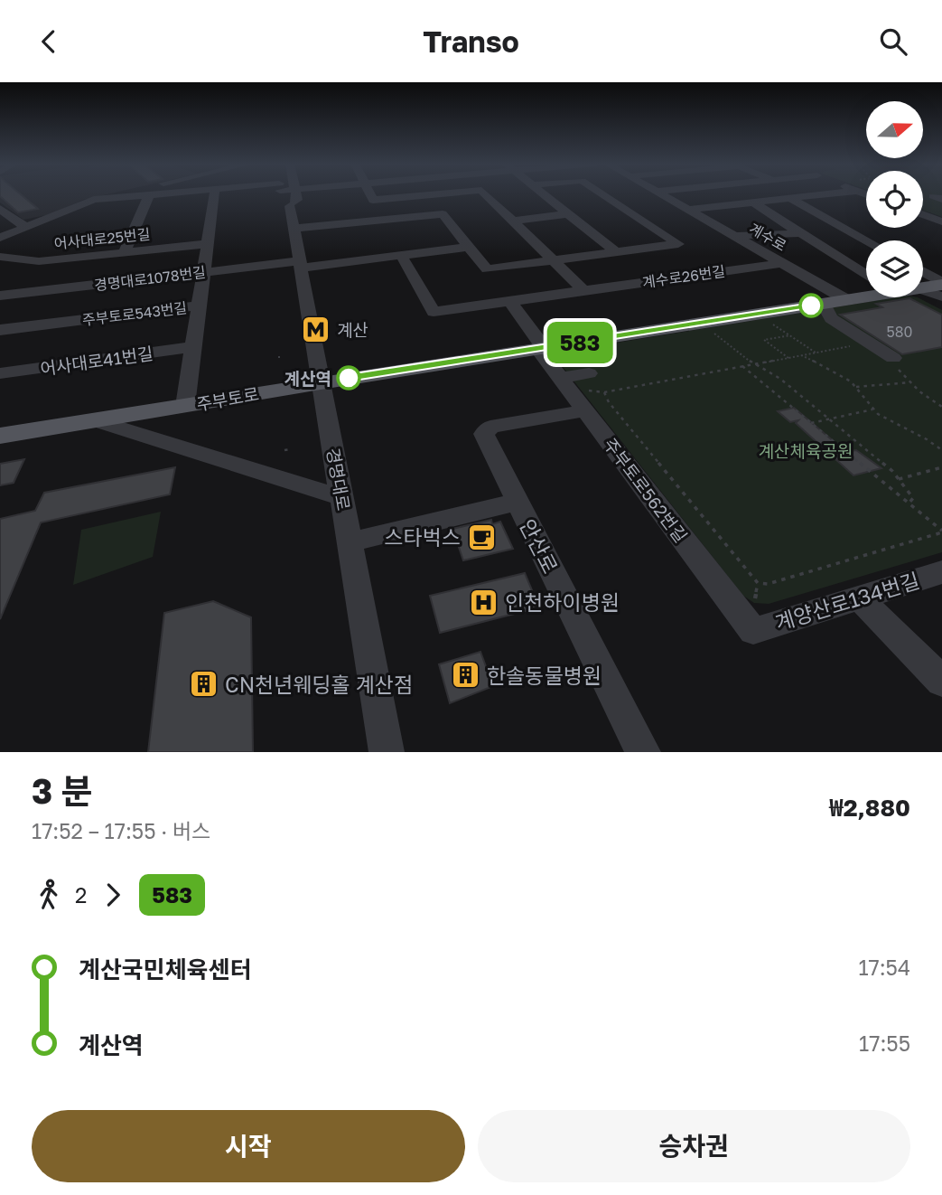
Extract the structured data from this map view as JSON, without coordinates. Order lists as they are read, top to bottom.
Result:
{
  "streets": {
    "main road": ["주부토로"],
    "street": [
      "계수로",
      "어사대로25번길",
      "계수로26번길",
      "경명대로1078번길",
      "주부토로543번길",
      "어사대로41번길",
      "경명대로",
      "주부토로562번길",
      "안산로",
      "계양산로134번길"
    ]
  },
  "crossings": [
    ["계수로", "계수로26번길"],
    ["계수로", "주부토로"],
    ["어사대로25번길", "주부토로543번길"],
    ["경명대로1078번길", "주부토로543번길"],
    ["경명대로1078번길", "경명대로"],
    ["주부토로543번길", "어사대로41번길"],
    ["주부토로543번길", "주부토로"],
    ["주부토로", "경명대로"],
    ["주부토로", "주부토로562번길"],
    ["주부토로562번길", "안산로"],
    ["주부토로562번길", "계양산로134번길"]
  ],
  "parks": ["계산체육공원"],
  "places": {
    "metro station": ["계산"],
    "other": ["계산역"],
    "cafe": ["스타벅스"],
    "hospital": ["인천하이병원"],
    "building": ["한솔동물병원", "CN천년웨딩홀 계산점"]
  },
  "lines": ["bus line 583"],
  "house_numbers": ["580"],
  "north": "right",
  "page": {
    "header": "Transo",
    "on_map": "583",
    "heading": ["3 분", "17:52 – 17:55 · 버스", "₩2,880"],
    "legs": ["2", "583"],
    "list": [
      {
        "name": "계산국민체육센터",
        "value": "17:54"
      },
      {
        "name": "계산역",
        "value": "17:55"
      }
    ],
    "buttons": ["시작", "승차권"]
  }
}
